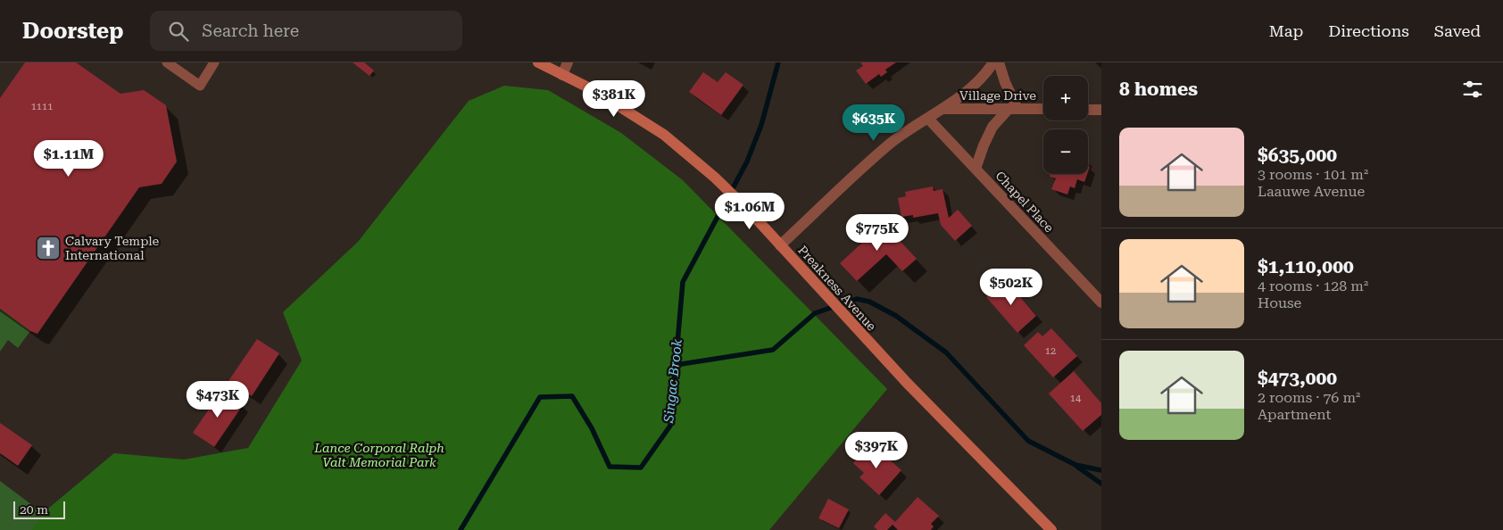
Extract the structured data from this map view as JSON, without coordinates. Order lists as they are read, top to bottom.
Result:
{
  "streets": {
    "main road": ["Preakness Avenue"],
    "street": ["Village Drive", "Chapel Place"]
  },
  "water": ["Singac Brook"],
  "parks": ["Lance Corporal Ralph Valt Memorial Park"],
  "places": {
    "church": ["Calvary Temple International"]
  },
  "house_numbers": ["1111", "12", "14"],
  "scale_bar": "20 m",
  "page": {
    "header": "Doorstep",
    "search": "Search here",
    "nav": ["Map", "Directions", "Saved"],
    "heading": "8 homes",
    "map_buttons": ["+", "−"],
    "price": [
      "$381K",
      "$635K",
      "$1.11M",
      "$1.06M",
      "$775K",
      "$502K",
      "$473K",
      "$397K"
    ],
    "list": [
      {
        "name": "$635,000",
        "note": "3 rooms · 101 m² · Laauwe Avenue"
      },
      {
        "name": "$1,110,000",
        "note": "4 rooms · 128 m² · House"
      },
      {
        "name": "$473,000",
        "note": "2 rooms · 76 m² · Apartment"
      }
    ],
    "scale": "20 m"
  }
}
